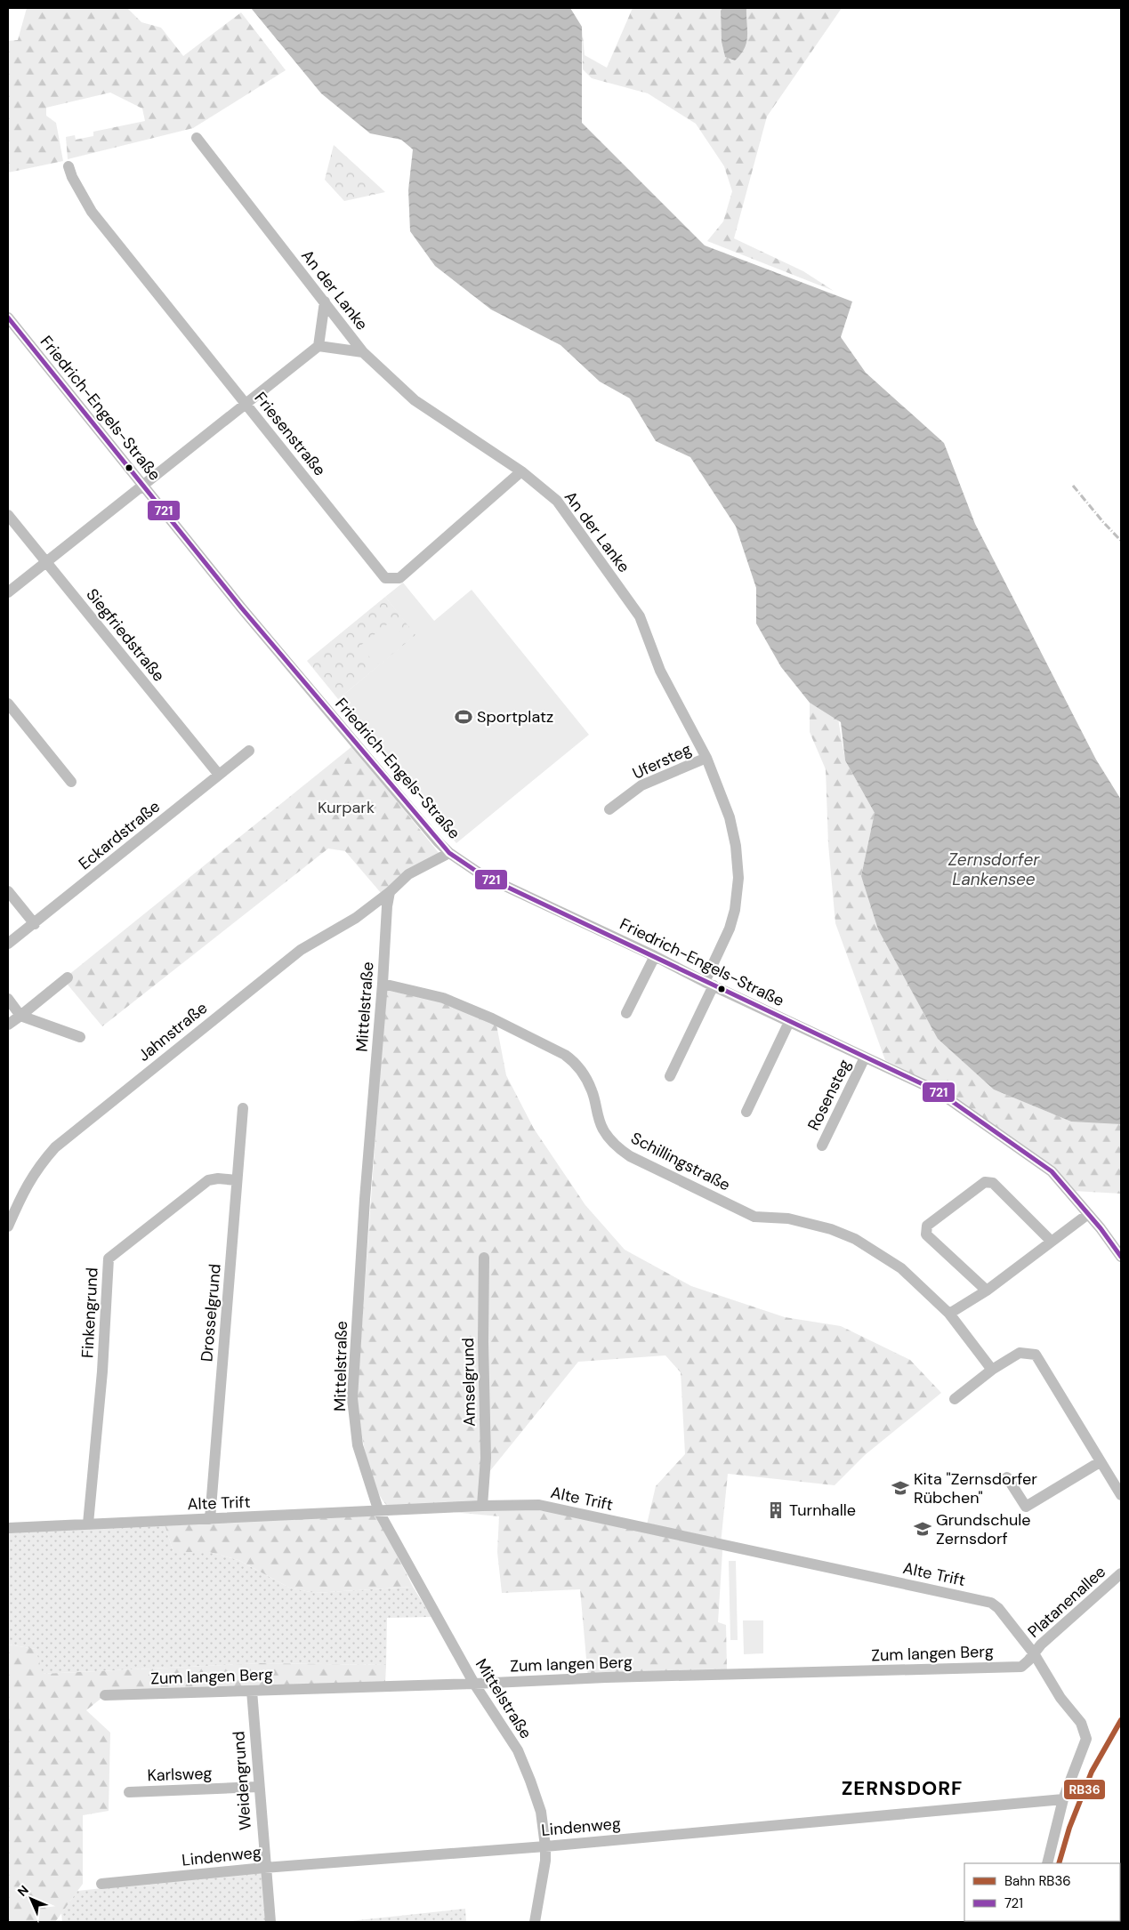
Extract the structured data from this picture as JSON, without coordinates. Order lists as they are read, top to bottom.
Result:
{
  "streets": {
    "street": [
      "An der Lanke",
      "Friedrich-Engels-Straße",
      "Friesenstraße",
      "Siegfriedstraße",
      "Ufersteg",
      "Eckardstraße",
      "Mittelstraße",
      "Jahnstraße",
      "Rosensteg",
      "Schillingstraße",
      "Finkengrund",
      "Drosselgrund",
      "Amselgrund",
      "Alte Trift",
      "Platanenallee",
      "Zum langen Berg",
      "Karlsweg",
      "Weidengrund",
      "Lindenweg"
    ]
  },
  "crossings": [
    ["An der Lanke", "Friedrich-Engels-Straße"],
    ["An der Lanke", "Friesenstraße"],
    ["An der Lanke", "Ufersteg"],
    ["Friedrich-Engels-Straße", "Rosensteg"],
    ["Siegfriedstraße", "Eckardstraße"],
    ["Mittelstraße", "Jahnstraße"],
    ["Mittelstraße", "Schillingstraße"],
    ["Mittelstraße", "Alte Trift"],
    ["Mittelstraße", "Zum langen Berg"],
    ["Mittelstraße", "Lindenweg"],
    ["Finkengrund", "Drosselgrund"],
    ["Finkengrund", "Alte Trift"],
    ["Drosselgrund", "Alte Trift"],
    ["Amselgrund", "Alte Trift"],
    ["Alte Trift", "Platanenallee"],
    ["Alte Trift", "Zum langen Berg"],
    ["Alte Trift", "Lindenweg"],
    ["Platanenallee", "Zum langen Berg"],
    ["Zum langen Berg", "Weidengrund"],
    ["Karlsweg", "Weidengrund"],
    ["Weidengrund", "Lindenweg"]
  ],
  "districts": ["ZERNSDORF"],
  "water": ["Zernsdorfer Lankensee"],
  "parks": ["Kurpark"],
  "places": {
    "sports": ["Sportplatz"],
    "school or university": ["Kita \"Zernsdorfer Rübchen\"", "Grundschule Zernsdorf"],
    "building": ["Turnhalle"]
  },
  "lines": ["transit line 721", "rail line RB36"],
  "legend": ["Bahn RB36", "721"],
  "north": "top left"
}
